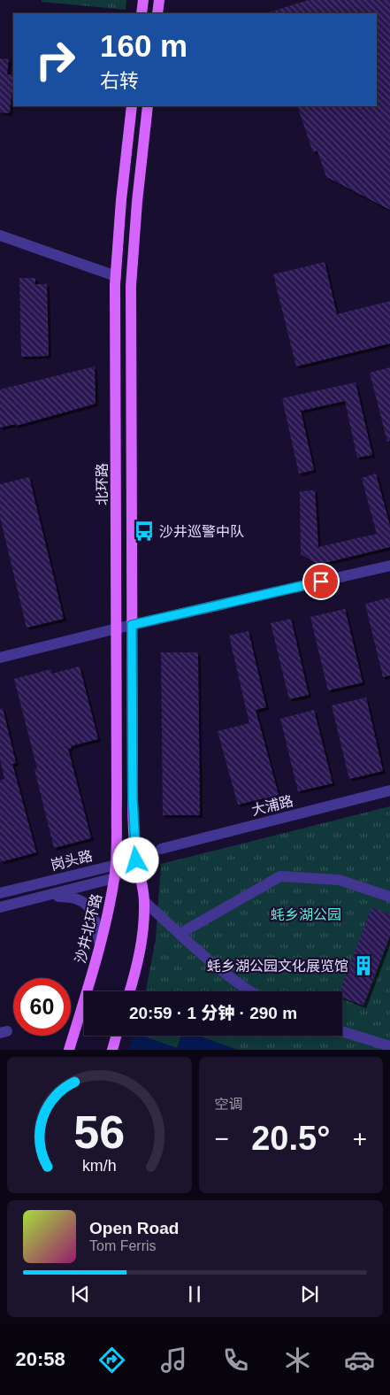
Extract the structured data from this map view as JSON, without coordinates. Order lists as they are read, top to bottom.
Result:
{
  "streets": {
    "main road": ["北环路", "沙井北环路"],
    "street": ["大浦路", "岗头路"]
  },
  "crossings": [
    ["北环路", "岗头路"],
    ["北环路", "沙井北环路"],
    ["岗头路", "沙井北环路"]
  ],
  "parks": ["蚝乡湖公园"],
  "places": {
    "bus stop": ["沙井巡警中队"],
    "building": ["蚝乡湖公园文化展览馆"]
  },
  "page": {
    "turn": ["160 m", "右转"],
    "limit": "60",
    "trip": "20:59 · 1 分钟 · 290 m",
    "tile": "空调",
    "heat": ["−", "20.5°", "+"],
    "song": ["Open Road", "Tom Ferris"],
    "tabs": "20:58",
    "gauge": ["56", "km/h"]
  }
}
